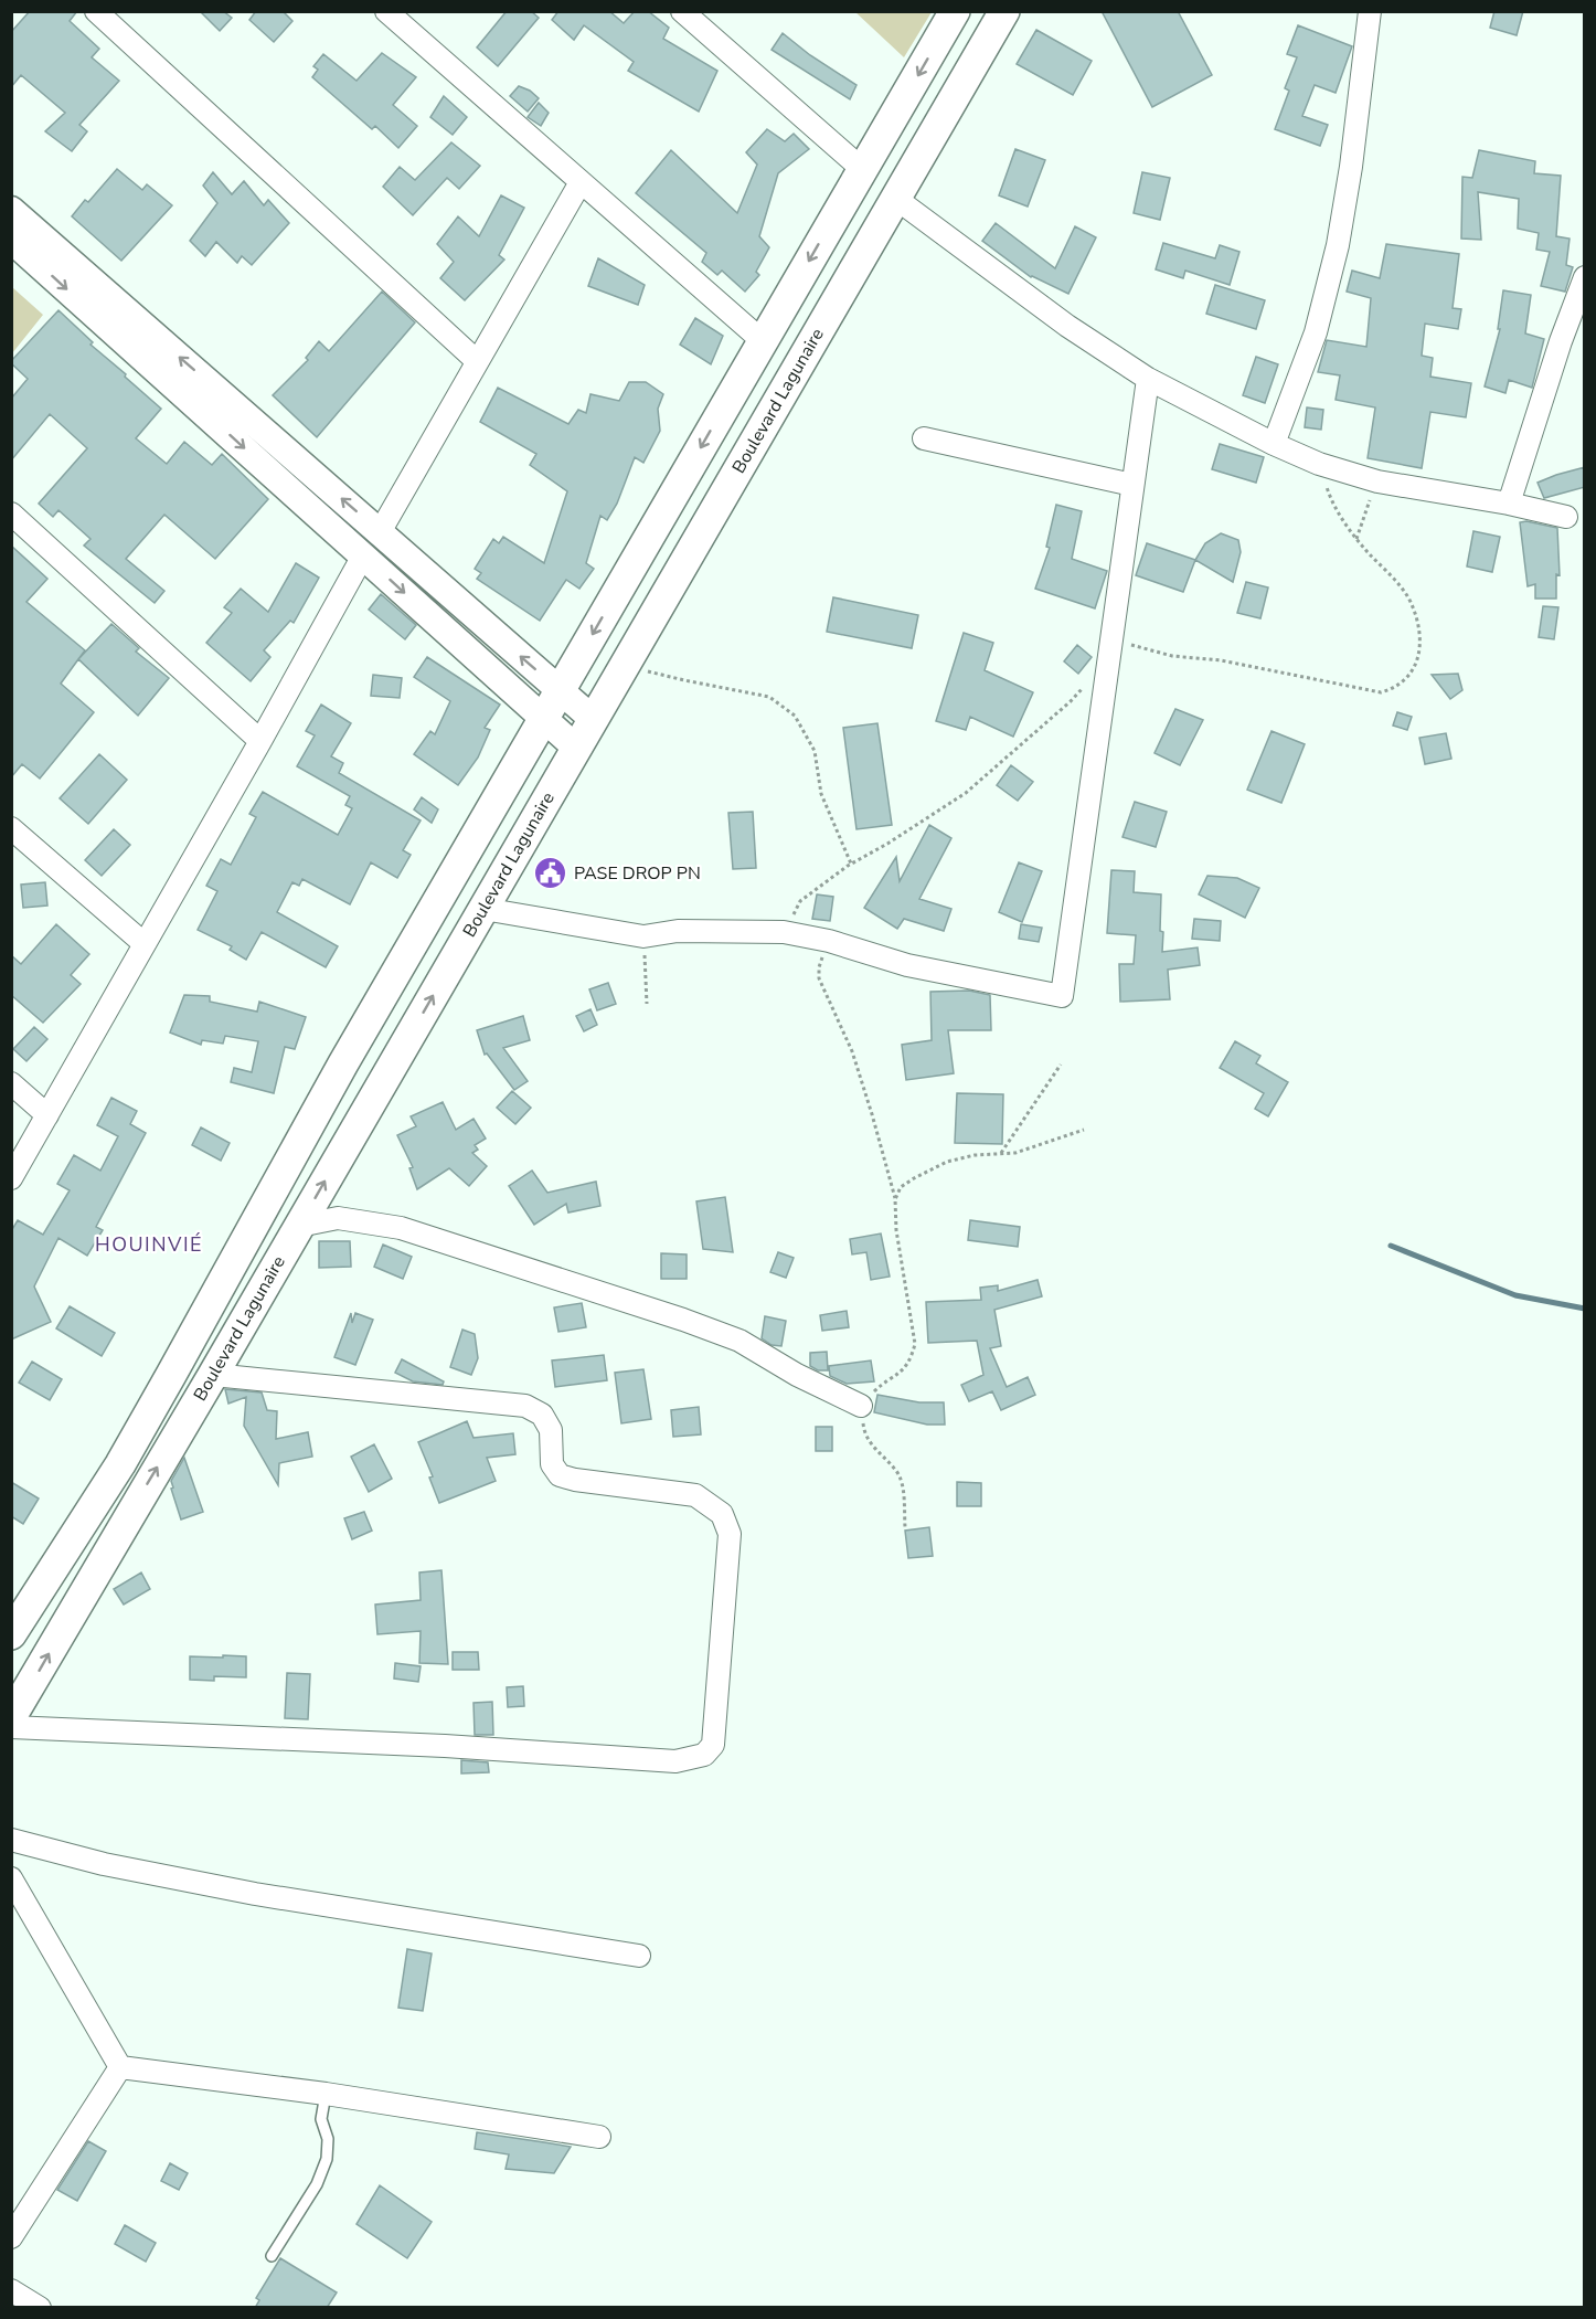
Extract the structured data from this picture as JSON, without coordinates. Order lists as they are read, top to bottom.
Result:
{
  "streets": {
    "main road": ["Boulevard Lagunaire"]
  },
  "districts": ["HOUINVIÉ"],
  "places": {
    "public building": ["PASE DROP PN"]
  }
}
